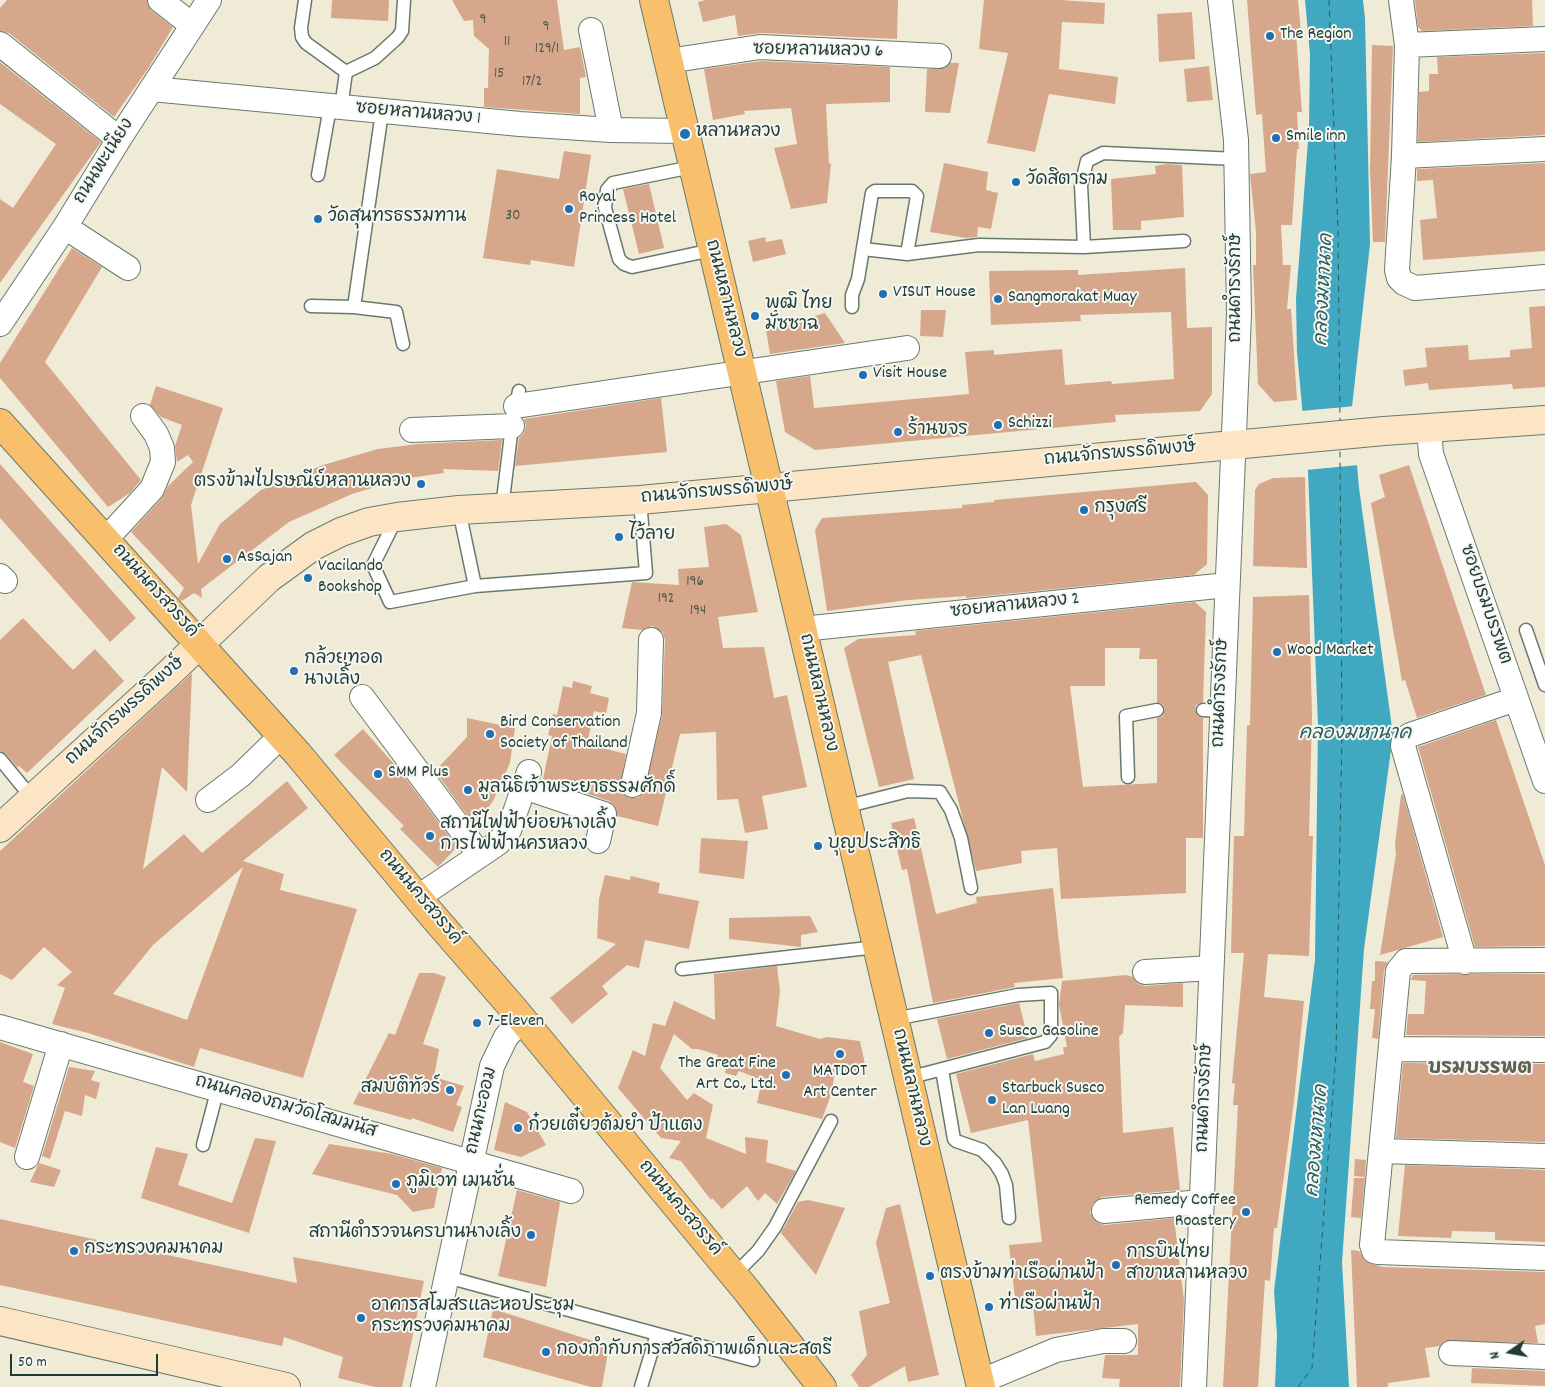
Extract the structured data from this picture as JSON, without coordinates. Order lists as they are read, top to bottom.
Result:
{
  "streets": {
    "main road": ["ถนนหลานหลวง", "ถนนจักรพรรดิพงษ์", "ถนนนครสวรรค์"],
    "street": [
      "ซอยหลานหลวง 6",
      "ซอยหลานหลวง 1",
      "ถนนพะเนียง",
      "ถนนดำรงรักษ์",
      "ซอยบรมบรรพต",
      "ซอยหลานหลวง 2",
      "ถนนคลองถมวัดโสมมนัส",
      "ถนนกะออม"
    ]
  },
  "crossings": [
    ["ซอยหลานหลวง 6", "ถนนหลานหลวง"],
    ["ซอยหลานหลวง 1", "ถนนพะเนียง"],
    ["ซอยหลานหลวง 1", "ถนนหลานหลวง"],
    ["ถนนดำรงรักษ์", "ถนนจักรพรรดิพงษ์"],
    ["ถนนดำรงรักษ์", "ซอยหลานหลวง 2"],
    ["ถนนหลานหลวง", "ถนนจักรพรรดิพงษ์"],
    ["ถนนหลานหลวง", "ซอยหลานหลวง 2"],
    ["ถนนจักรพรรดิพงษ์", "ถนนนครสวรรค์"],
    ["ถนนจักรพรรดิพงษ์", "ซอยบรมบรรพต"],
    ["ถนนนครสวรรค์", "ถนนกะออม"],
    ["ถนนคลองถมวัดโสมมนัส", "ถนนกะออม"]
  ],
  "districts": ["บรมบรรพต"],
  "water": ["คลองมหานาค"],
  "places": [
    "The Region",
    "หลานหลวง",
    "Smile inn",
    "วัดสิตาราม",
    "Royal Princess Hotel",
    "วัดสุนทรธรรมทาน",
    "VISUT House",
    "Sangmorakat Muay",
    "พุฒิ ไทย มัซซาฉ",
    "Visit House",
    "Schizzi",
    "ร้านขจร",
    "ตรงข้ามไปรษณีย์หลานหลวง",
    "กรุงศรี",
    "ไว้ลาย",
    "AsSajan",
    "Vacilando Bookshop",
    "Wood Market",
    "กล้วยทอด นางเลิ้ง",
    "Bird Conservation Society of Thailand",
    "SMM Plus",
    "มูลนิธิเจ้าพระยาธรรมศักดิ์",
    "สถานีไฟฟ้าย่อยนางเลิ้ง การไฟฟ้านครหลวง",
    "บุญประสิทธิ",
    "7-Eleven",
    "Susco Gasoline",
    "MATDOT Art Center",
    "The Great Fine Art Co., Ltd.",
    "สมบัติทัวร์",
    "Starbuck Susco Lan Luang",
    "ก๋วยเตี๋ยวต้มยำ ป้าแตง",
    "ภูมิเวท เมนชั่น",
    "Remedy Coffee Roastery",
    "สถานีตำรวจนครบานนางเลิ้ง",
    "กระทรวงคมนาคม",
    "การบินไทย สาขาหลานหลวง",
    "ตรงข้ามท่าเรือผ่านฟ้า",
    "ท่าเรือผ่านฟ้า",
    "อาคารสโมสรและหอประชุม กระทรวงคมนาคม",
    "กองกำกับการสวัสดิภาพเด็กและสตรี"
  ],
  "house_numbers": [
    "9",
    "9",
    "11",
    "129/1",
    "15",
    "17/2",
    "30",
    "196",
    "192",
    "194"
  ],
  "scale_bar": "50 m",
  "north": "left"
}
